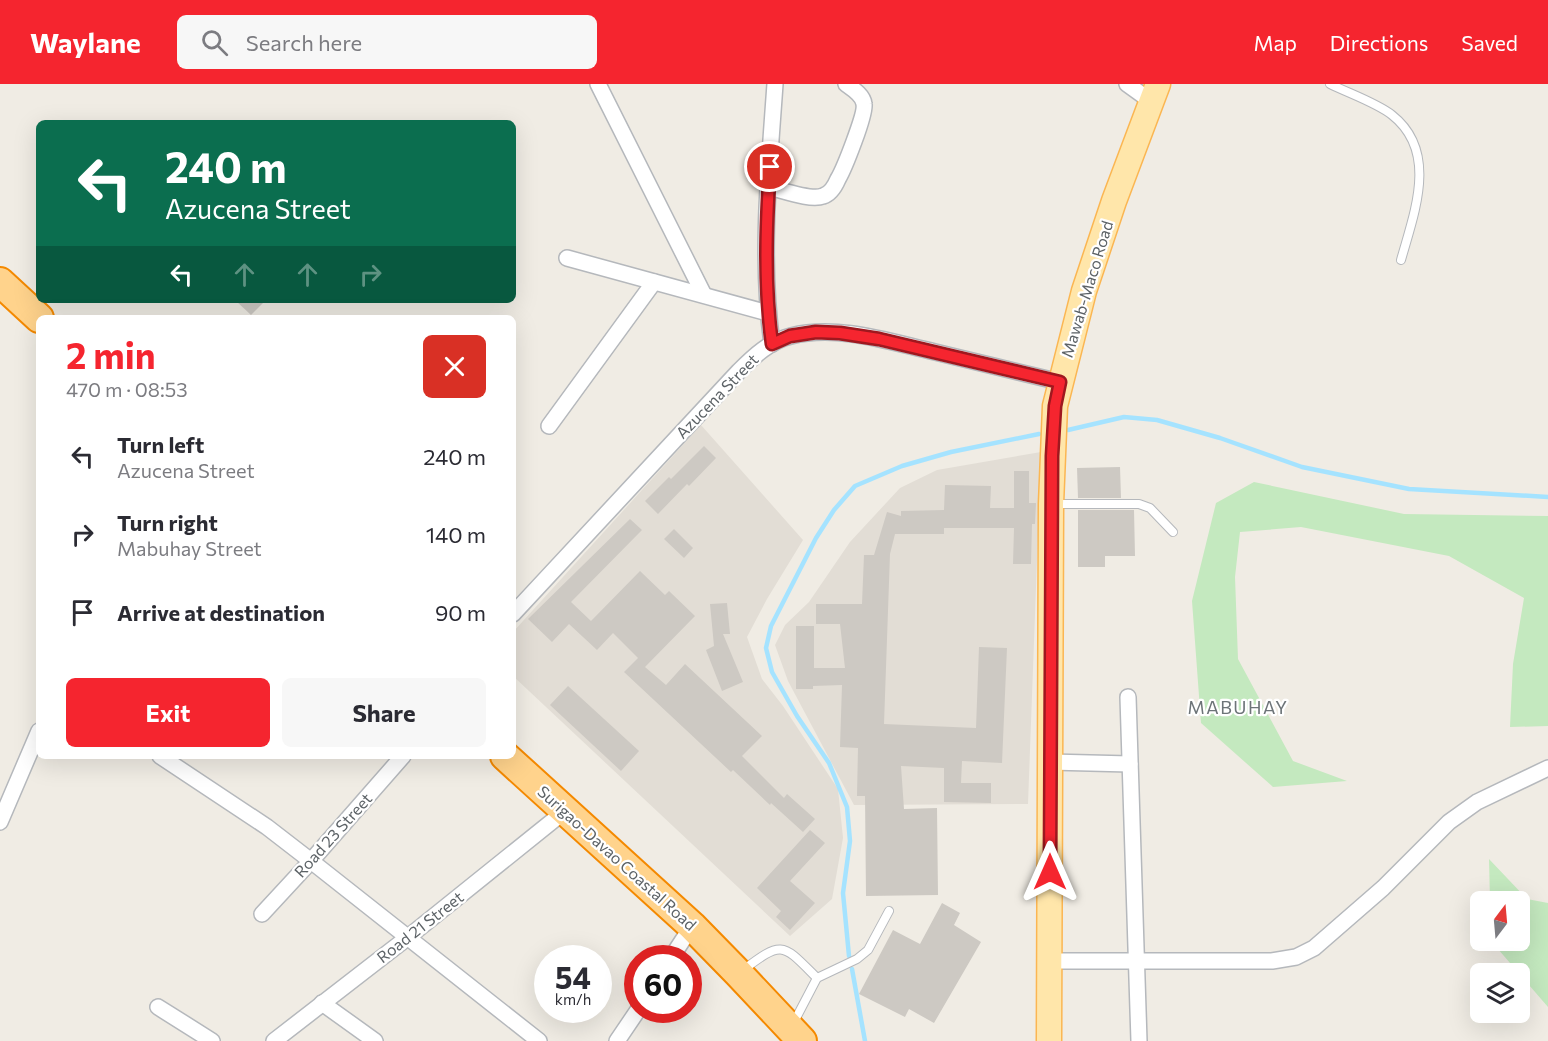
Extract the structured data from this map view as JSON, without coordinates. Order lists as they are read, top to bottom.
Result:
{
  "streets": {
    "highway": ["Surigao-Davao Coastal Road"],
    "main road": ["Mawab-Maco Road"],
    "street": ["Azucena Street", "Road 23 Street", "Road 21 Street"]
  },
  "crossings": [
    ["Mawab-Maco Road", "Azucena Street"],
    ["Surigao-Davao Coastal Road", "Road 21 Street"]
  ],
  "districts": ["MABUHAY"],
  "north": "top",
  "page": {
    "header": "Waylane",
    "search": "Search here",
    "nav": ["Map", "Directions", "Saved"],
    "turn": ["240 m", "Azucena Street"],
    "heading": ["2 min", "470 m · 08:53"],
    "list": [
      {
        "name": "Turn left",
        "note": "Azucena Street",
        "value": "240 m"
      },
      {
        "name": "Turn right",
        "note": "Mabuhay Street",
        "value": "140 m"
      },
      {
        "name": "Arrive at destination",
        "value": "90 m"
      }
    ],
    "buttons": ["Exit", "Share"],
    "speed": "54 km/h",
    "limit": "60"
  }
}
